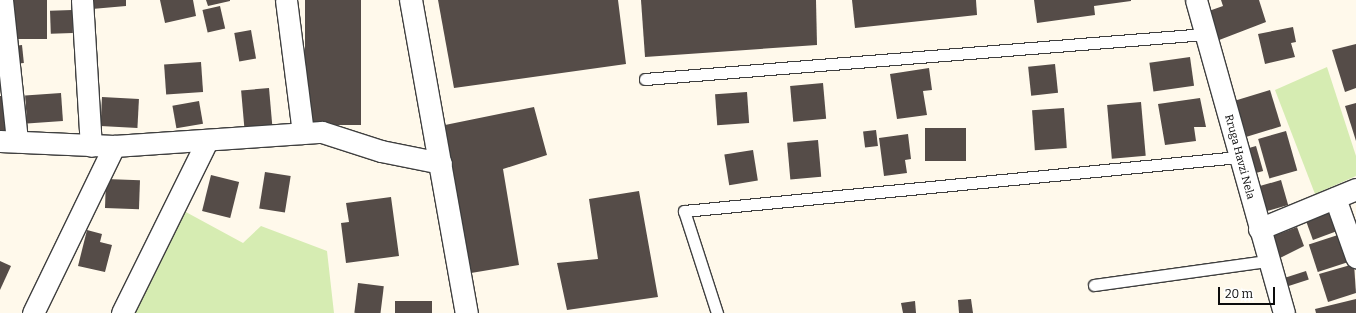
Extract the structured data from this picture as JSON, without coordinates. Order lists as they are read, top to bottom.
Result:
{
  "streets": {
    "street": ["Rruga Havzi Nela"]
  },
  "scale_bar": "20 m"
}
